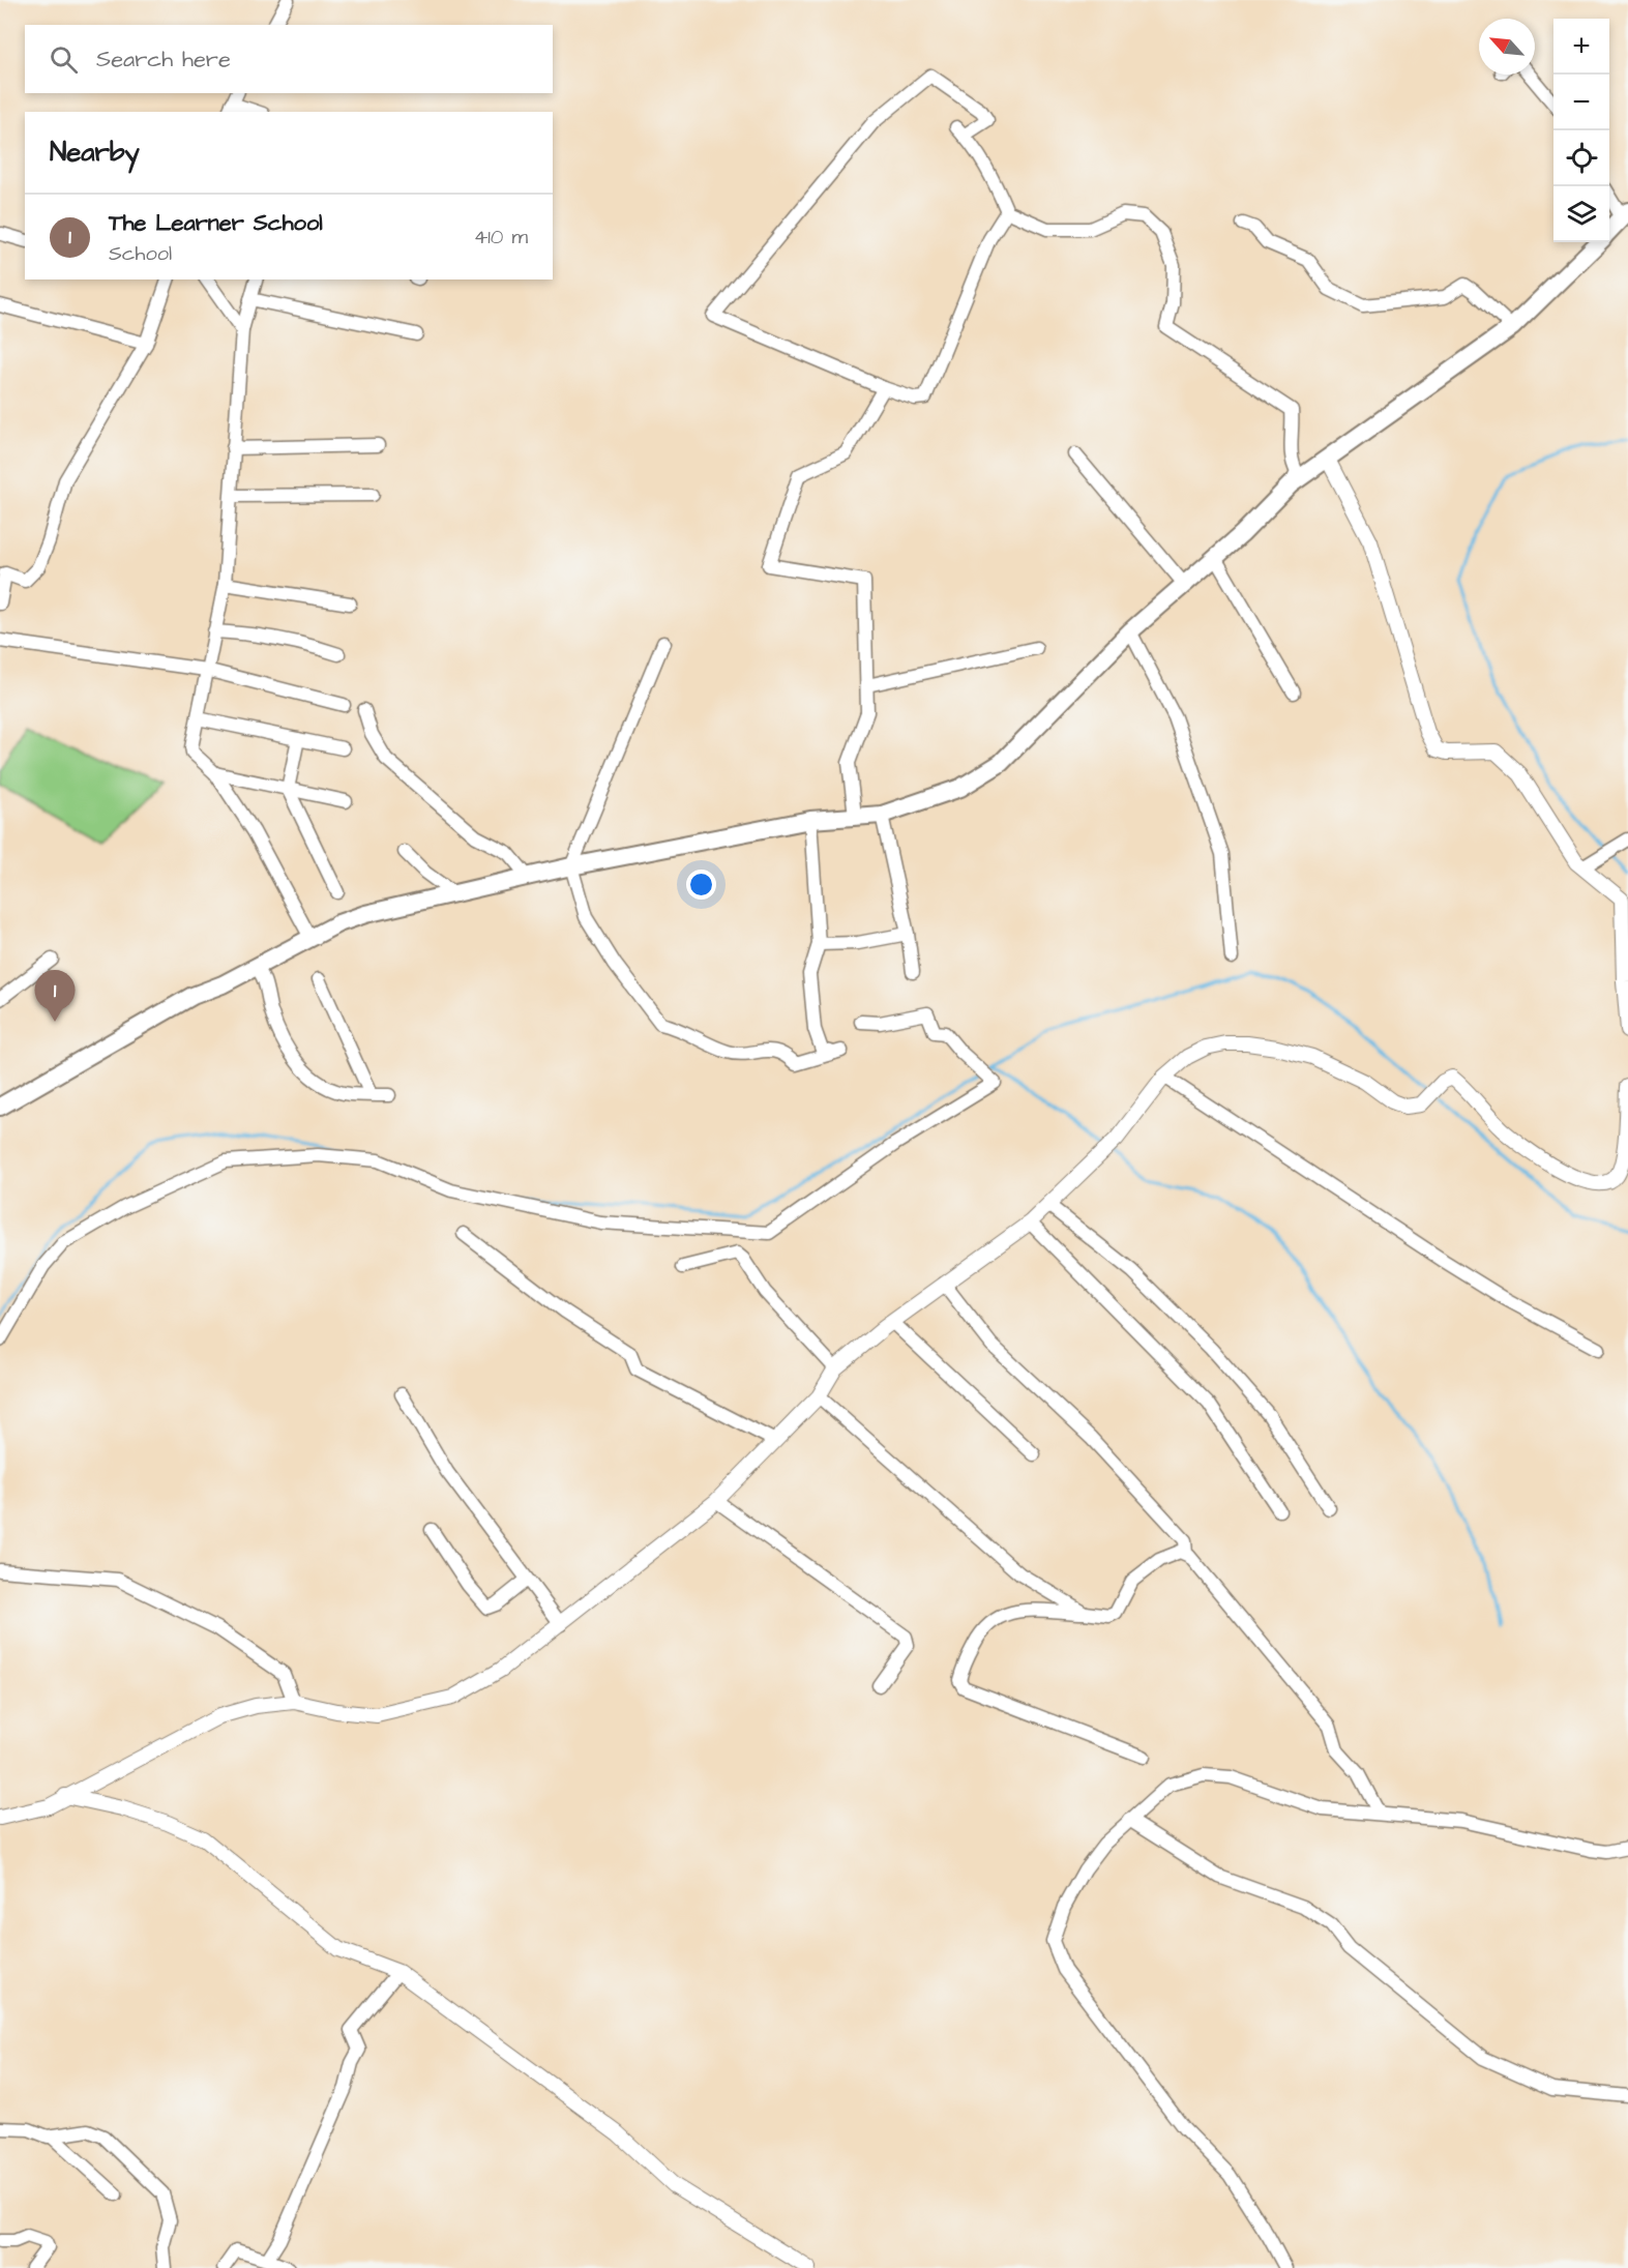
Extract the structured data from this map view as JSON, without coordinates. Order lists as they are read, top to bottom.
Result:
{
  "north": "top left",
  "page": {
    "map_buttons": ["+", "−"],
    "search": "Search here",
    "heading": "Nearby",
    "list": [
      {
        "mark": "1",
        "name": "The Learner School",
        "note": "School",
        "value": "410 m"
      }
    ],
    "pins": "1"
  }
}
